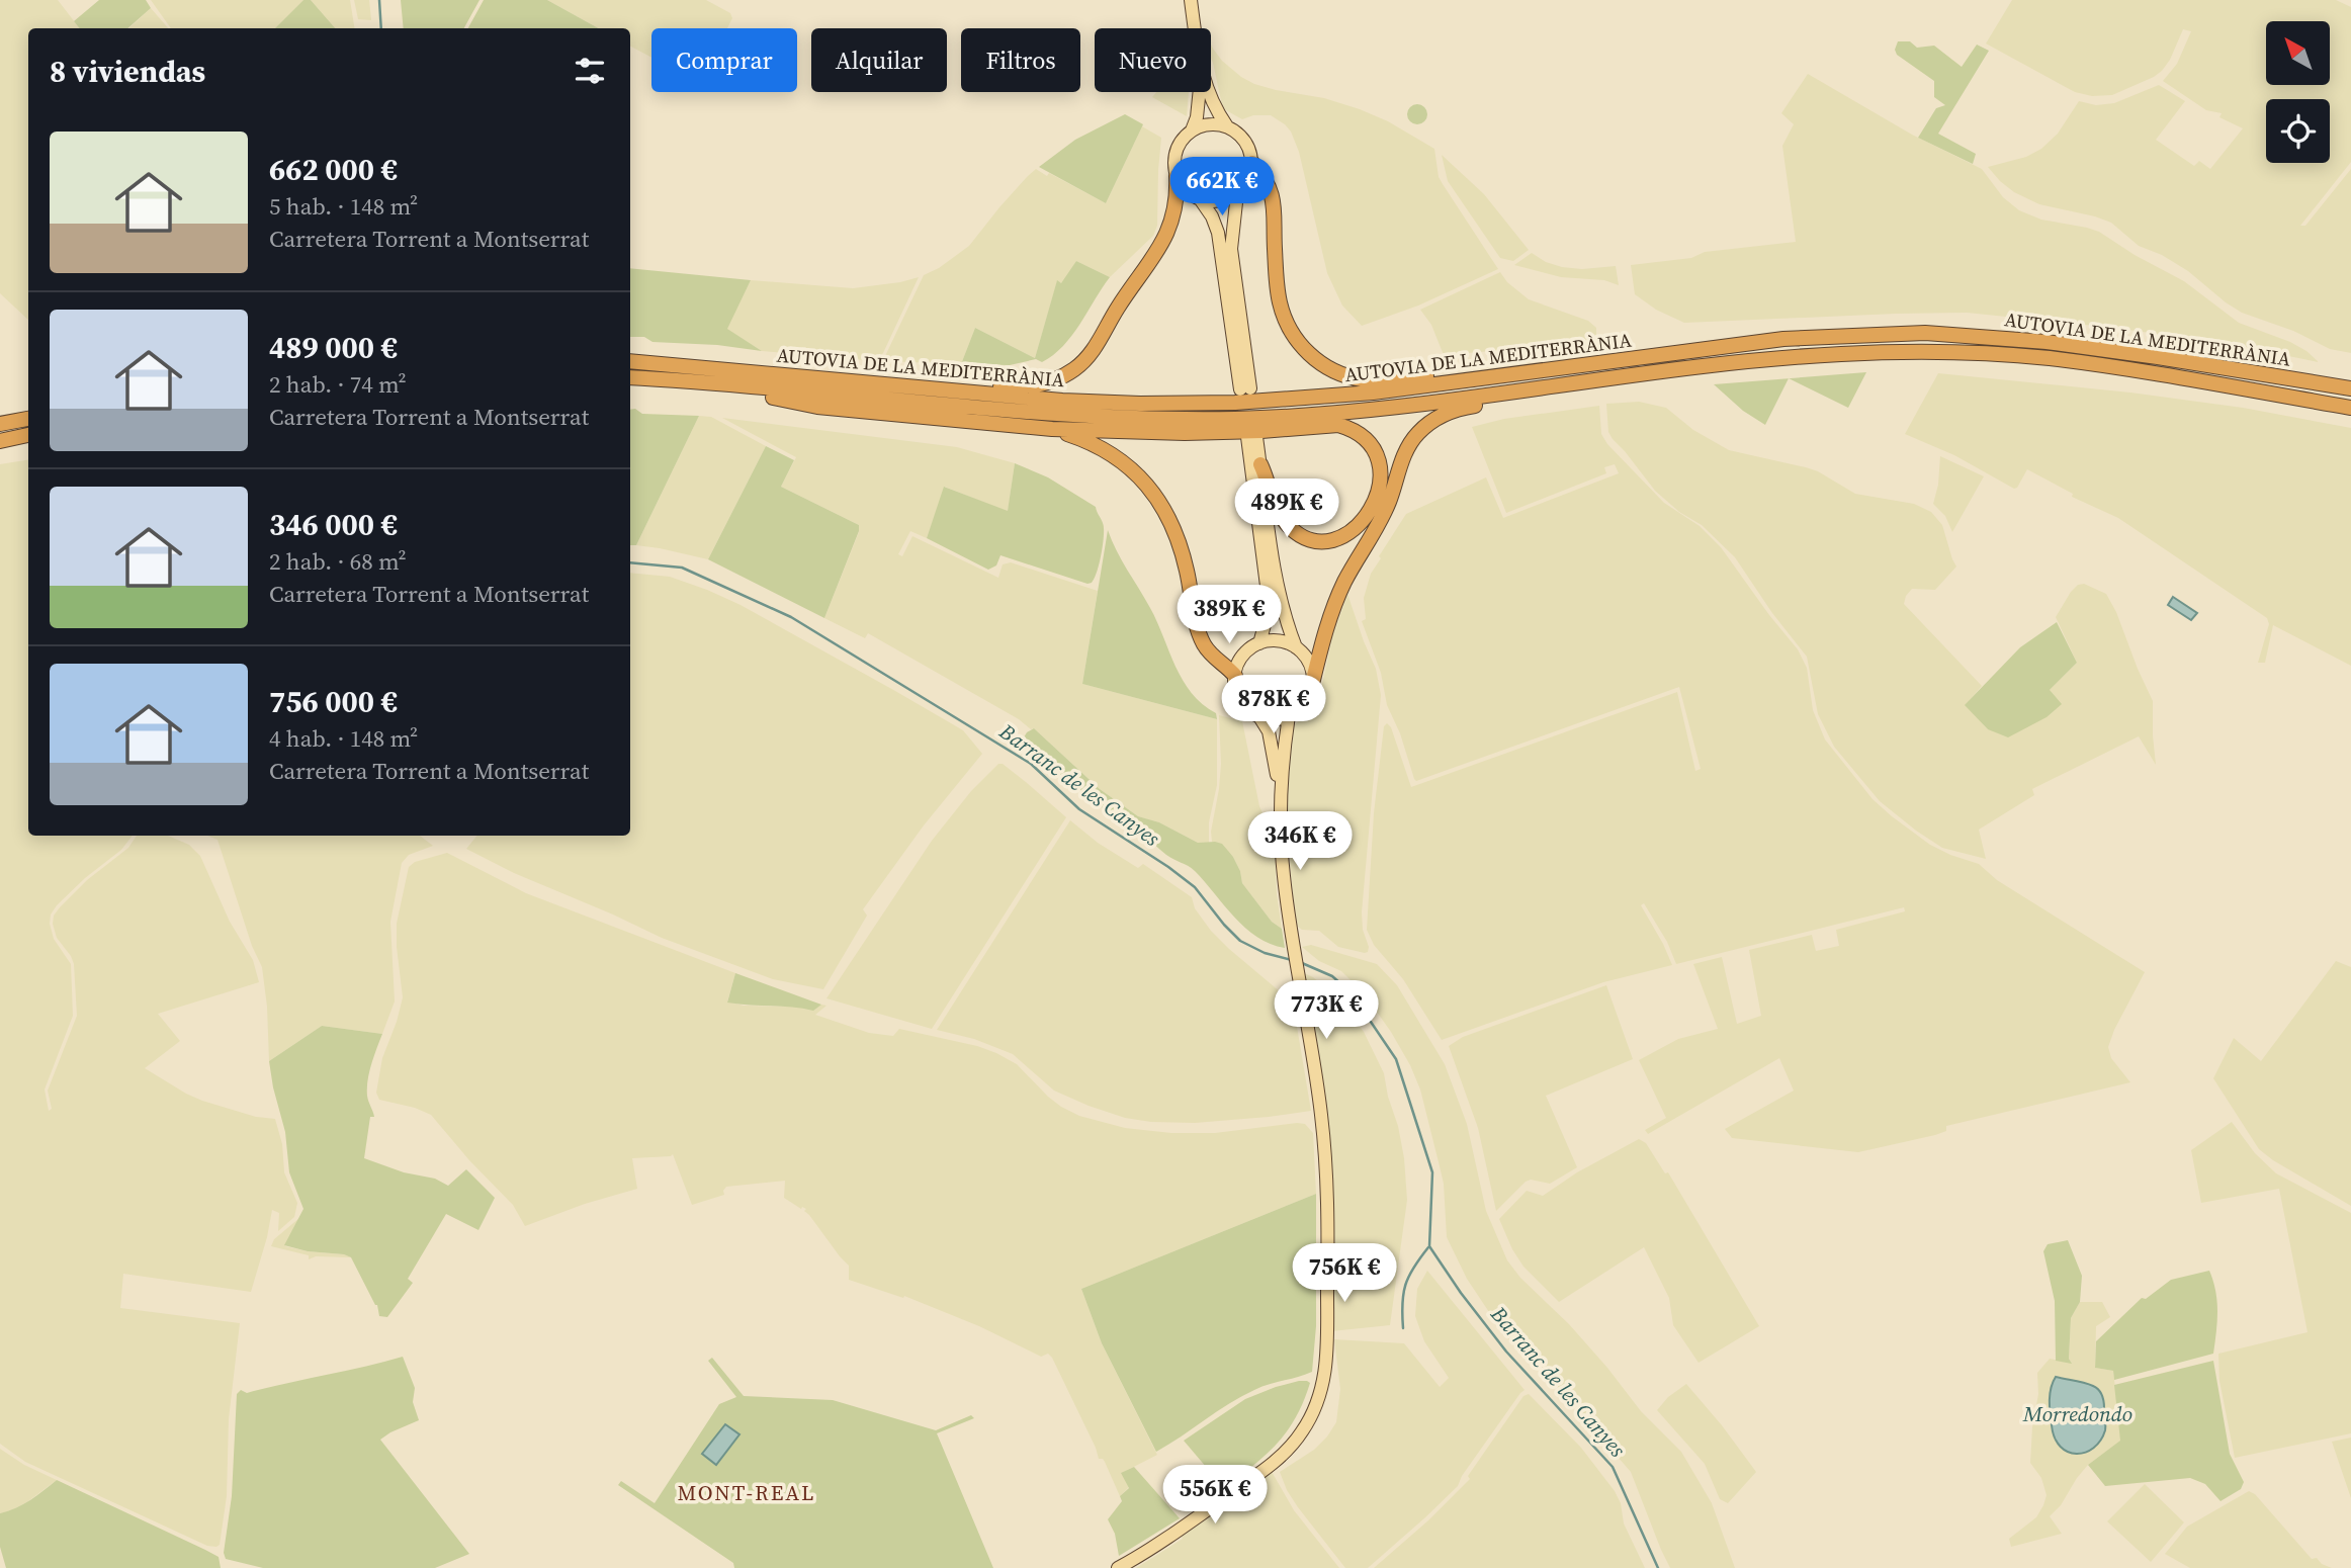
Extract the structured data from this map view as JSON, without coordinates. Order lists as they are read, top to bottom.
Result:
{
  "streets": {
    "highway": ["AUTOVIA DE LA MEDITERRÀNIA"]
  },
  "districts": ["MONT-REAL"],
  "water": ["Barranc de les Canyes", "Morredondo"],
  "north": "top left",
  "page": {
    "chip": [
      "Comprar",
      "Alquilar",
      "Filtros",
      "Nuevo"
    ],
    "heading": "8 viviendas",
    "list": [
      {
        "name": "662 000 €",
        "note": "5 hab. · 148 m² · Carretera Torrent a Montserrat"
      },
      {
        "name": "489 000 €",
        "note": "2 hab. · 74 m² · Carretera Torrent a Montserrat"
      },
      {
        "name": "346 000 €",
        "note": "2 hab. · 68 m² · Carretera Torrent a Montserrat"
      },
      {
        "name": "756 000 €",
        "note": "4 hab. · 148 m² · Carretera Torrent a Montserrat"
      }
    ],
    "price": [
      "662K €",
      "489K €",
      "389K €",
      "878K €",
      "346K €",
      "773K €",
      "756K €",
      "556K €"
    ]
  }
}
